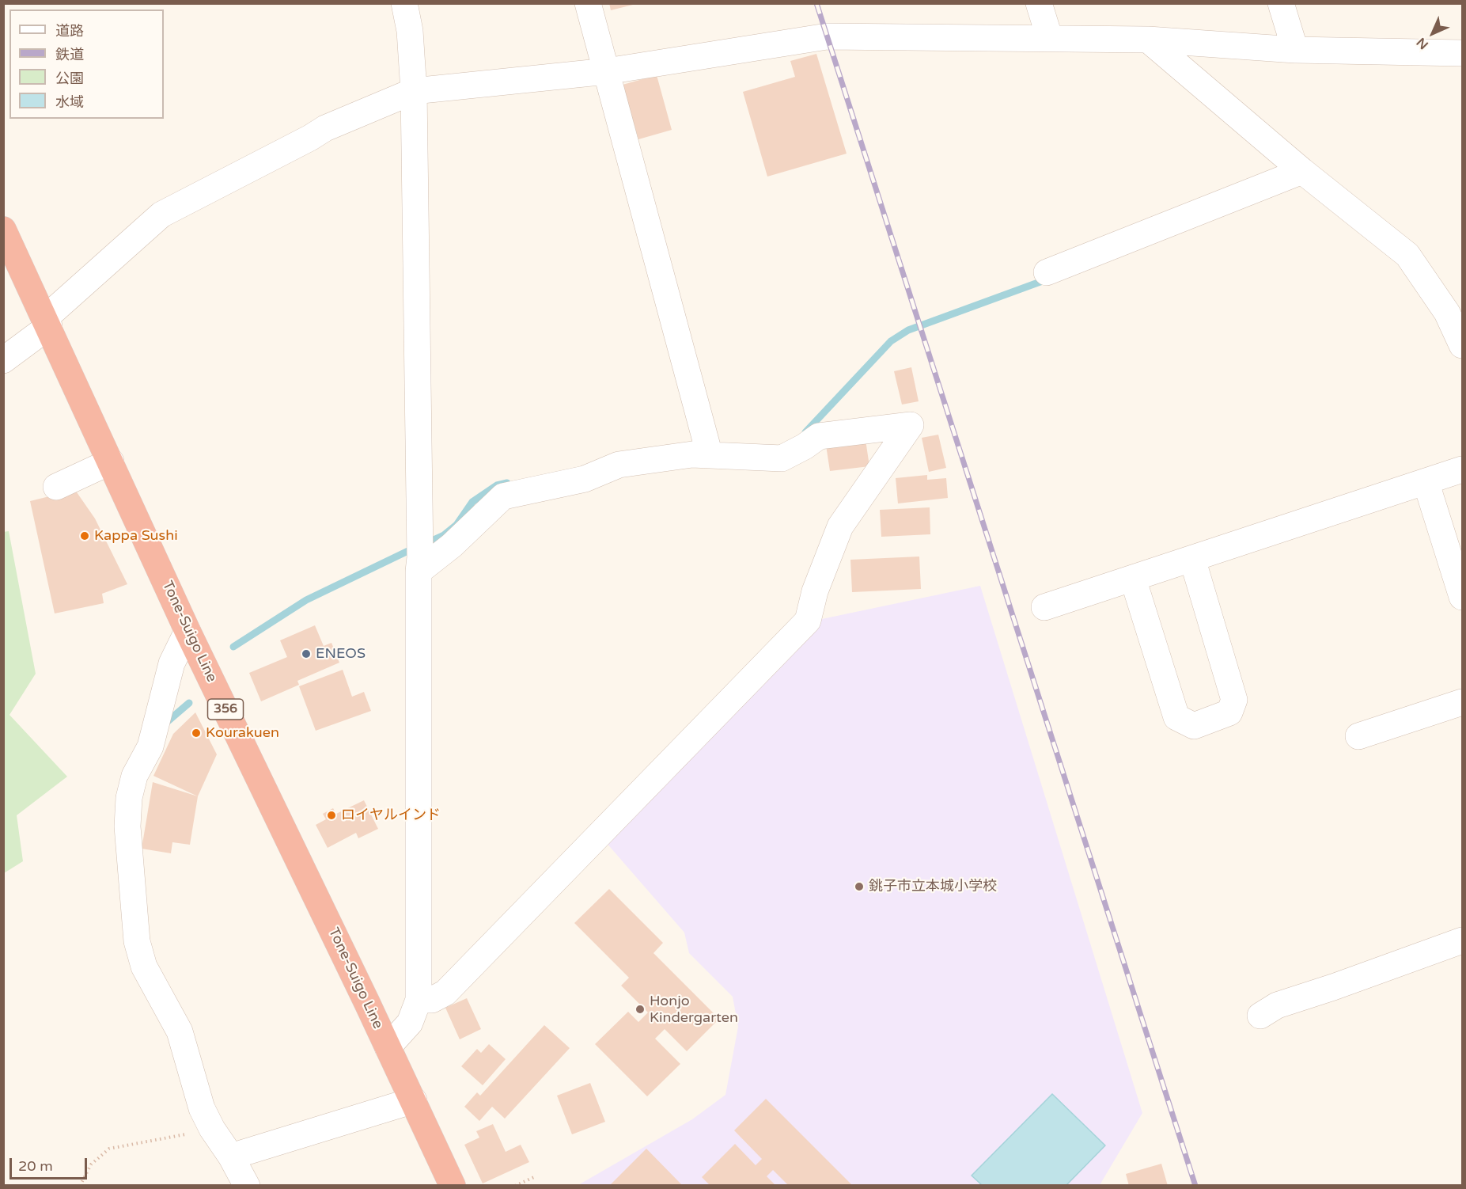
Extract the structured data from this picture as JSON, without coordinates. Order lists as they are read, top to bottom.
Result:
{
  "streets": {
    "highway": ["Tone-Suigo Line", "356"]
  },
  "places": [
    "Kappa Sushi",
    "ENEOS",
    "Kourakuen",
    "ロイヤルインド",
    "銚子市立本城小学校",
    "Honjo Kindergarten"
  ],
  "legend": [
    "道路",
    "鉄道",
    "公園",
    "水域"
  ],
  "scale_bar": "20 m",
  "north": "bottom left"
}
